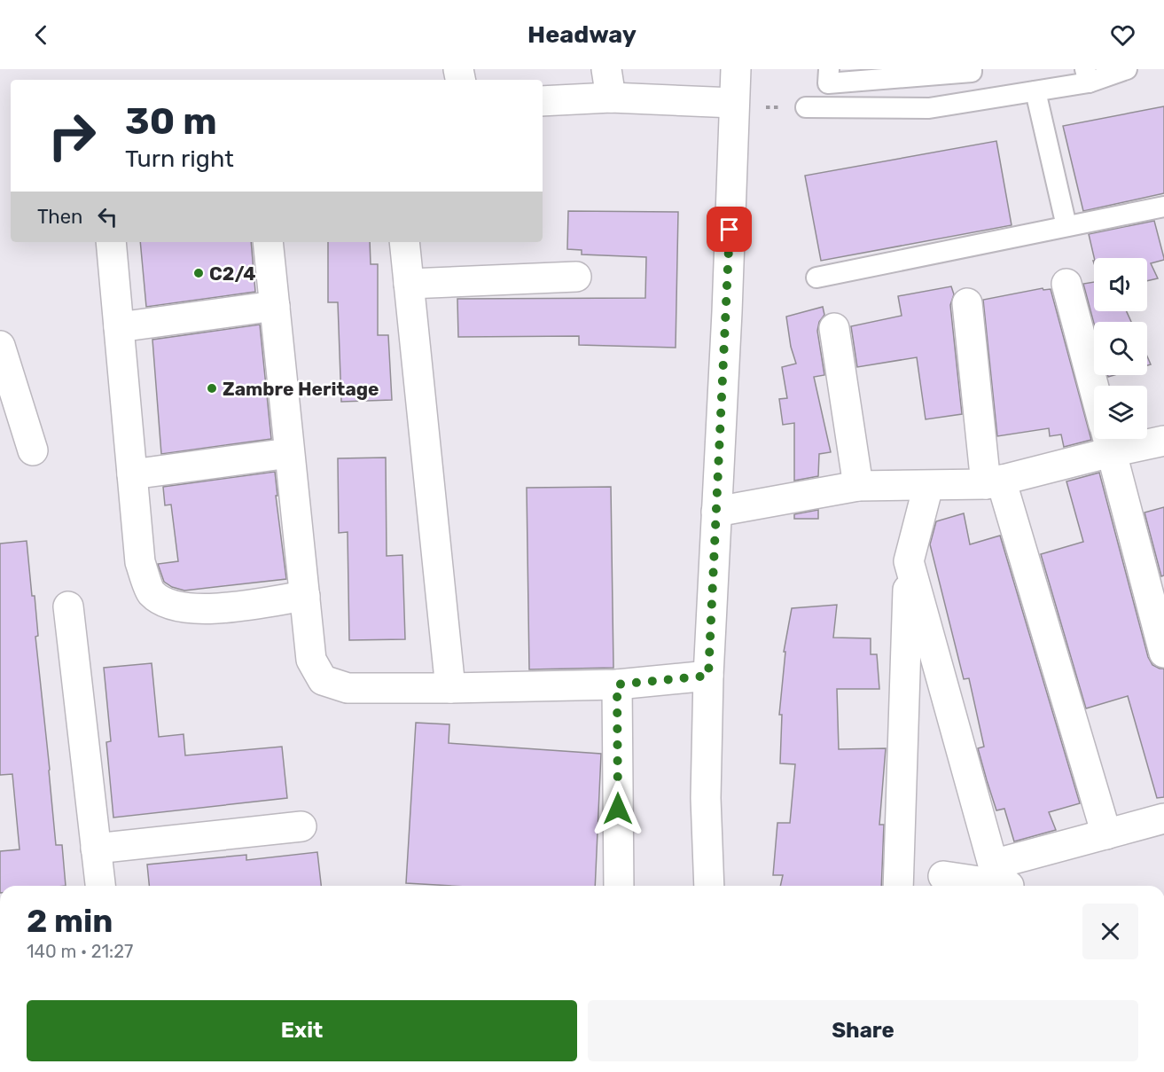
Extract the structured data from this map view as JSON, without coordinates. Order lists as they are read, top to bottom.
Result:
{
  "places": ["C2/4", "Zambre Heritage"],
  "page": {
    "header": "Headway",
    "turn": ["30 m", "Turn right"],
    "then": "Then",
    "heading": ["2 min", "140 m · 21:27"],
    "buttons": ["Exit", "Share"]
  }
}
